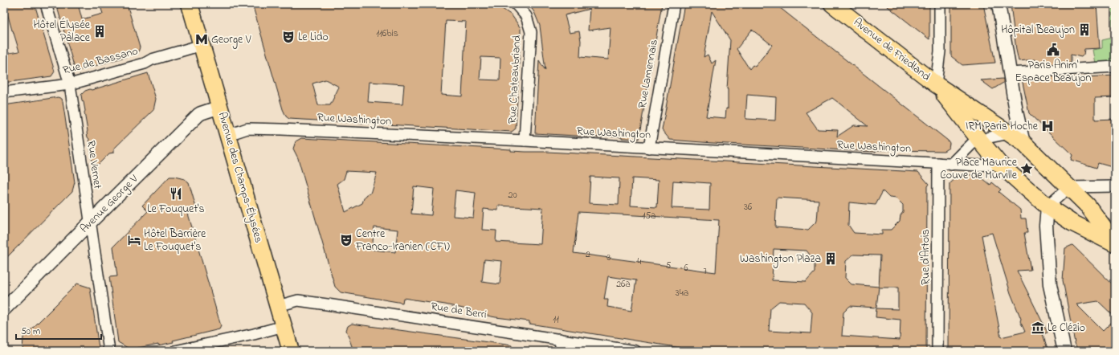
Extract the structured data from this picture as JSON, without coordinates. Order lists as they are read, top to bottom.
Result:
{
  "streets": {
    "main road": ["Avenue de Friedland", "Avenue des Champs-Élysées"],
    "street": [
      "Rue de Bassano",
      "Rue Lamennais",
      "Rue Chateaubriand",
      "Rue Washington",
      "Rue Vernet",
      "Avenue George V",
      "Rue d'Artois",
      "Rue de Berri"
    ]
  },
  "crossings": [
    ["Avenue de Friedland", "Rue Washington"],
    ["Rue de Bassano", "Rue Vernet"],
    ["Rue de Bassano", "Avenue des Champs-Élysées"],
    ["Rue Lamennais", "Rue Washington"],
    ["Rue Chateaubriand", "Rue Washington"],
    ["Rue Washington", "Avenue des Champs-Élysées"],
    ["Rue Washington", "Rue d'Artois"],
    ["Rue Vernet", "Avenue George V"],
    ["Avenue des Champs-Élysées", "Avenue George V"],
    ["Avenue des Champs-Élysées", "Rue de Berri"]
  ],
  "places": {
    "building": ["Hôpital Beaujon", "Hôtel Élysée Palace", "Washington Plaza"],
    "theatre": ["Le Lido", "Centre Franco-Iranien (CFI)"],
    "metro station": ["George V"],
    "public building": ["Paris Anim' Espace Beaujon"],
    "hospital": ["IRM Paris Hoche"],
    "place": ["Place Maurice Couve de Murville"],
    "restaurant": ["Le Fouquet's"],
    "hotel": ["Hôtel Barrière Le Fouquet's"],
    "museum": ["Le Clézio"]
  },
  "house_numbers": [
    "116bis",
    "20",
    "36",
    "15a",
    "1",
    "2",
    "3",
    "4",
    "5",
    "6",
    "7",
    "26a",
    "34a",
    "11"
  ],
  "scale_bar": "50 m"
}
